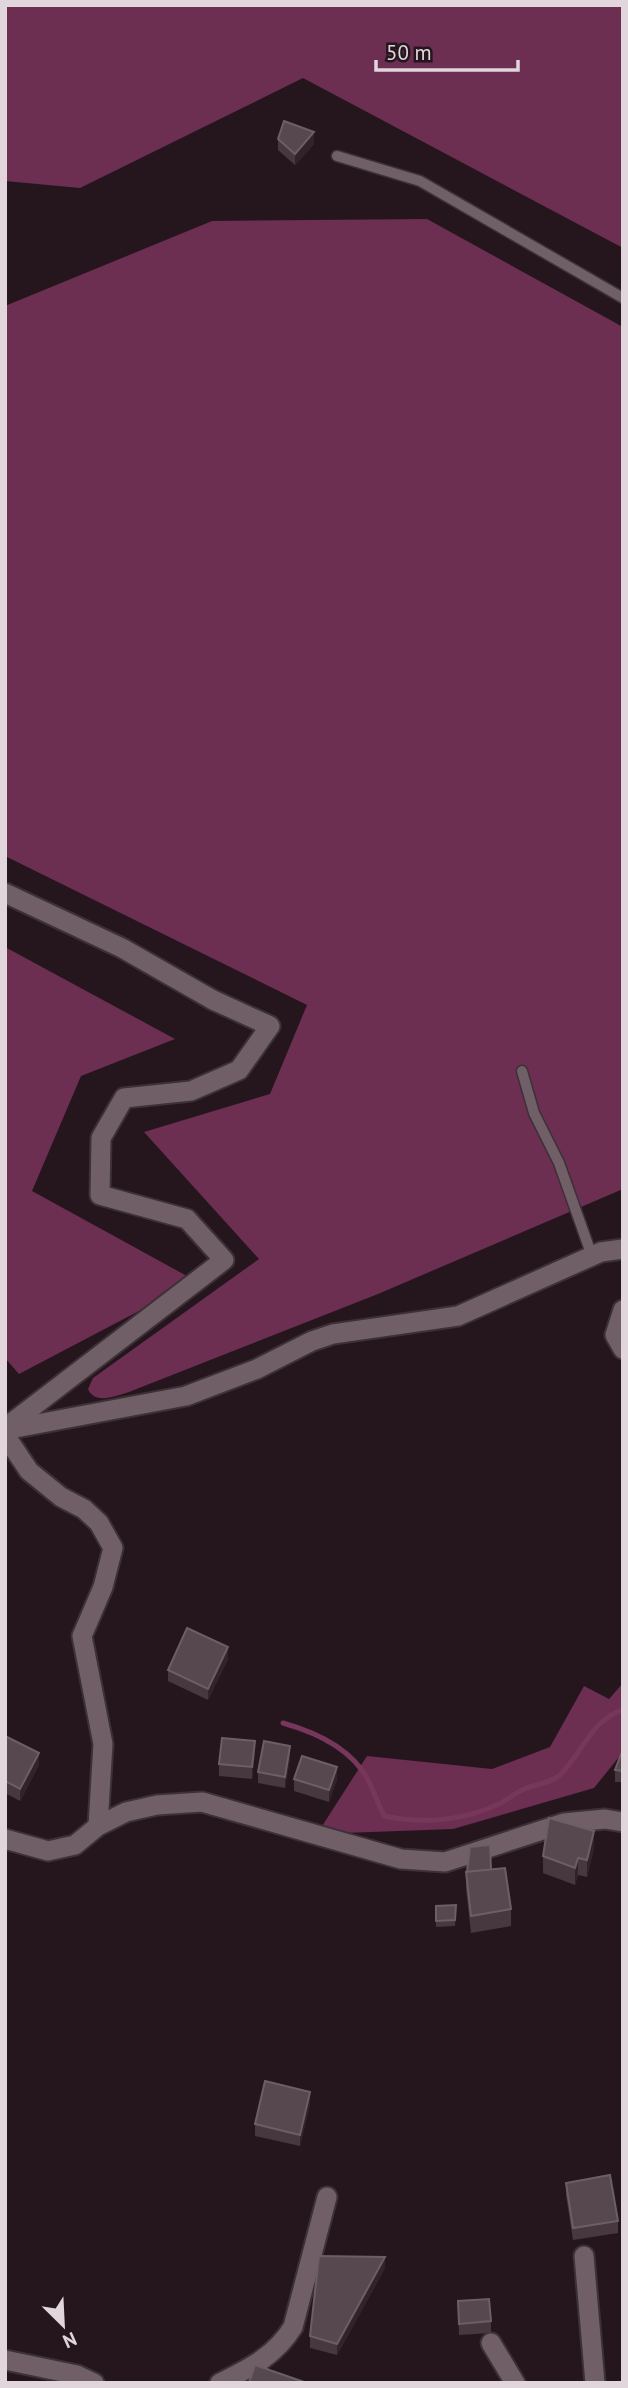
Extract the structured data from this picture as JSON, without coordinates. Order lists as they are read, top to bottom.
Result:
{
  "scale_bar": "50 m",
  "north": "bottom right"
}
